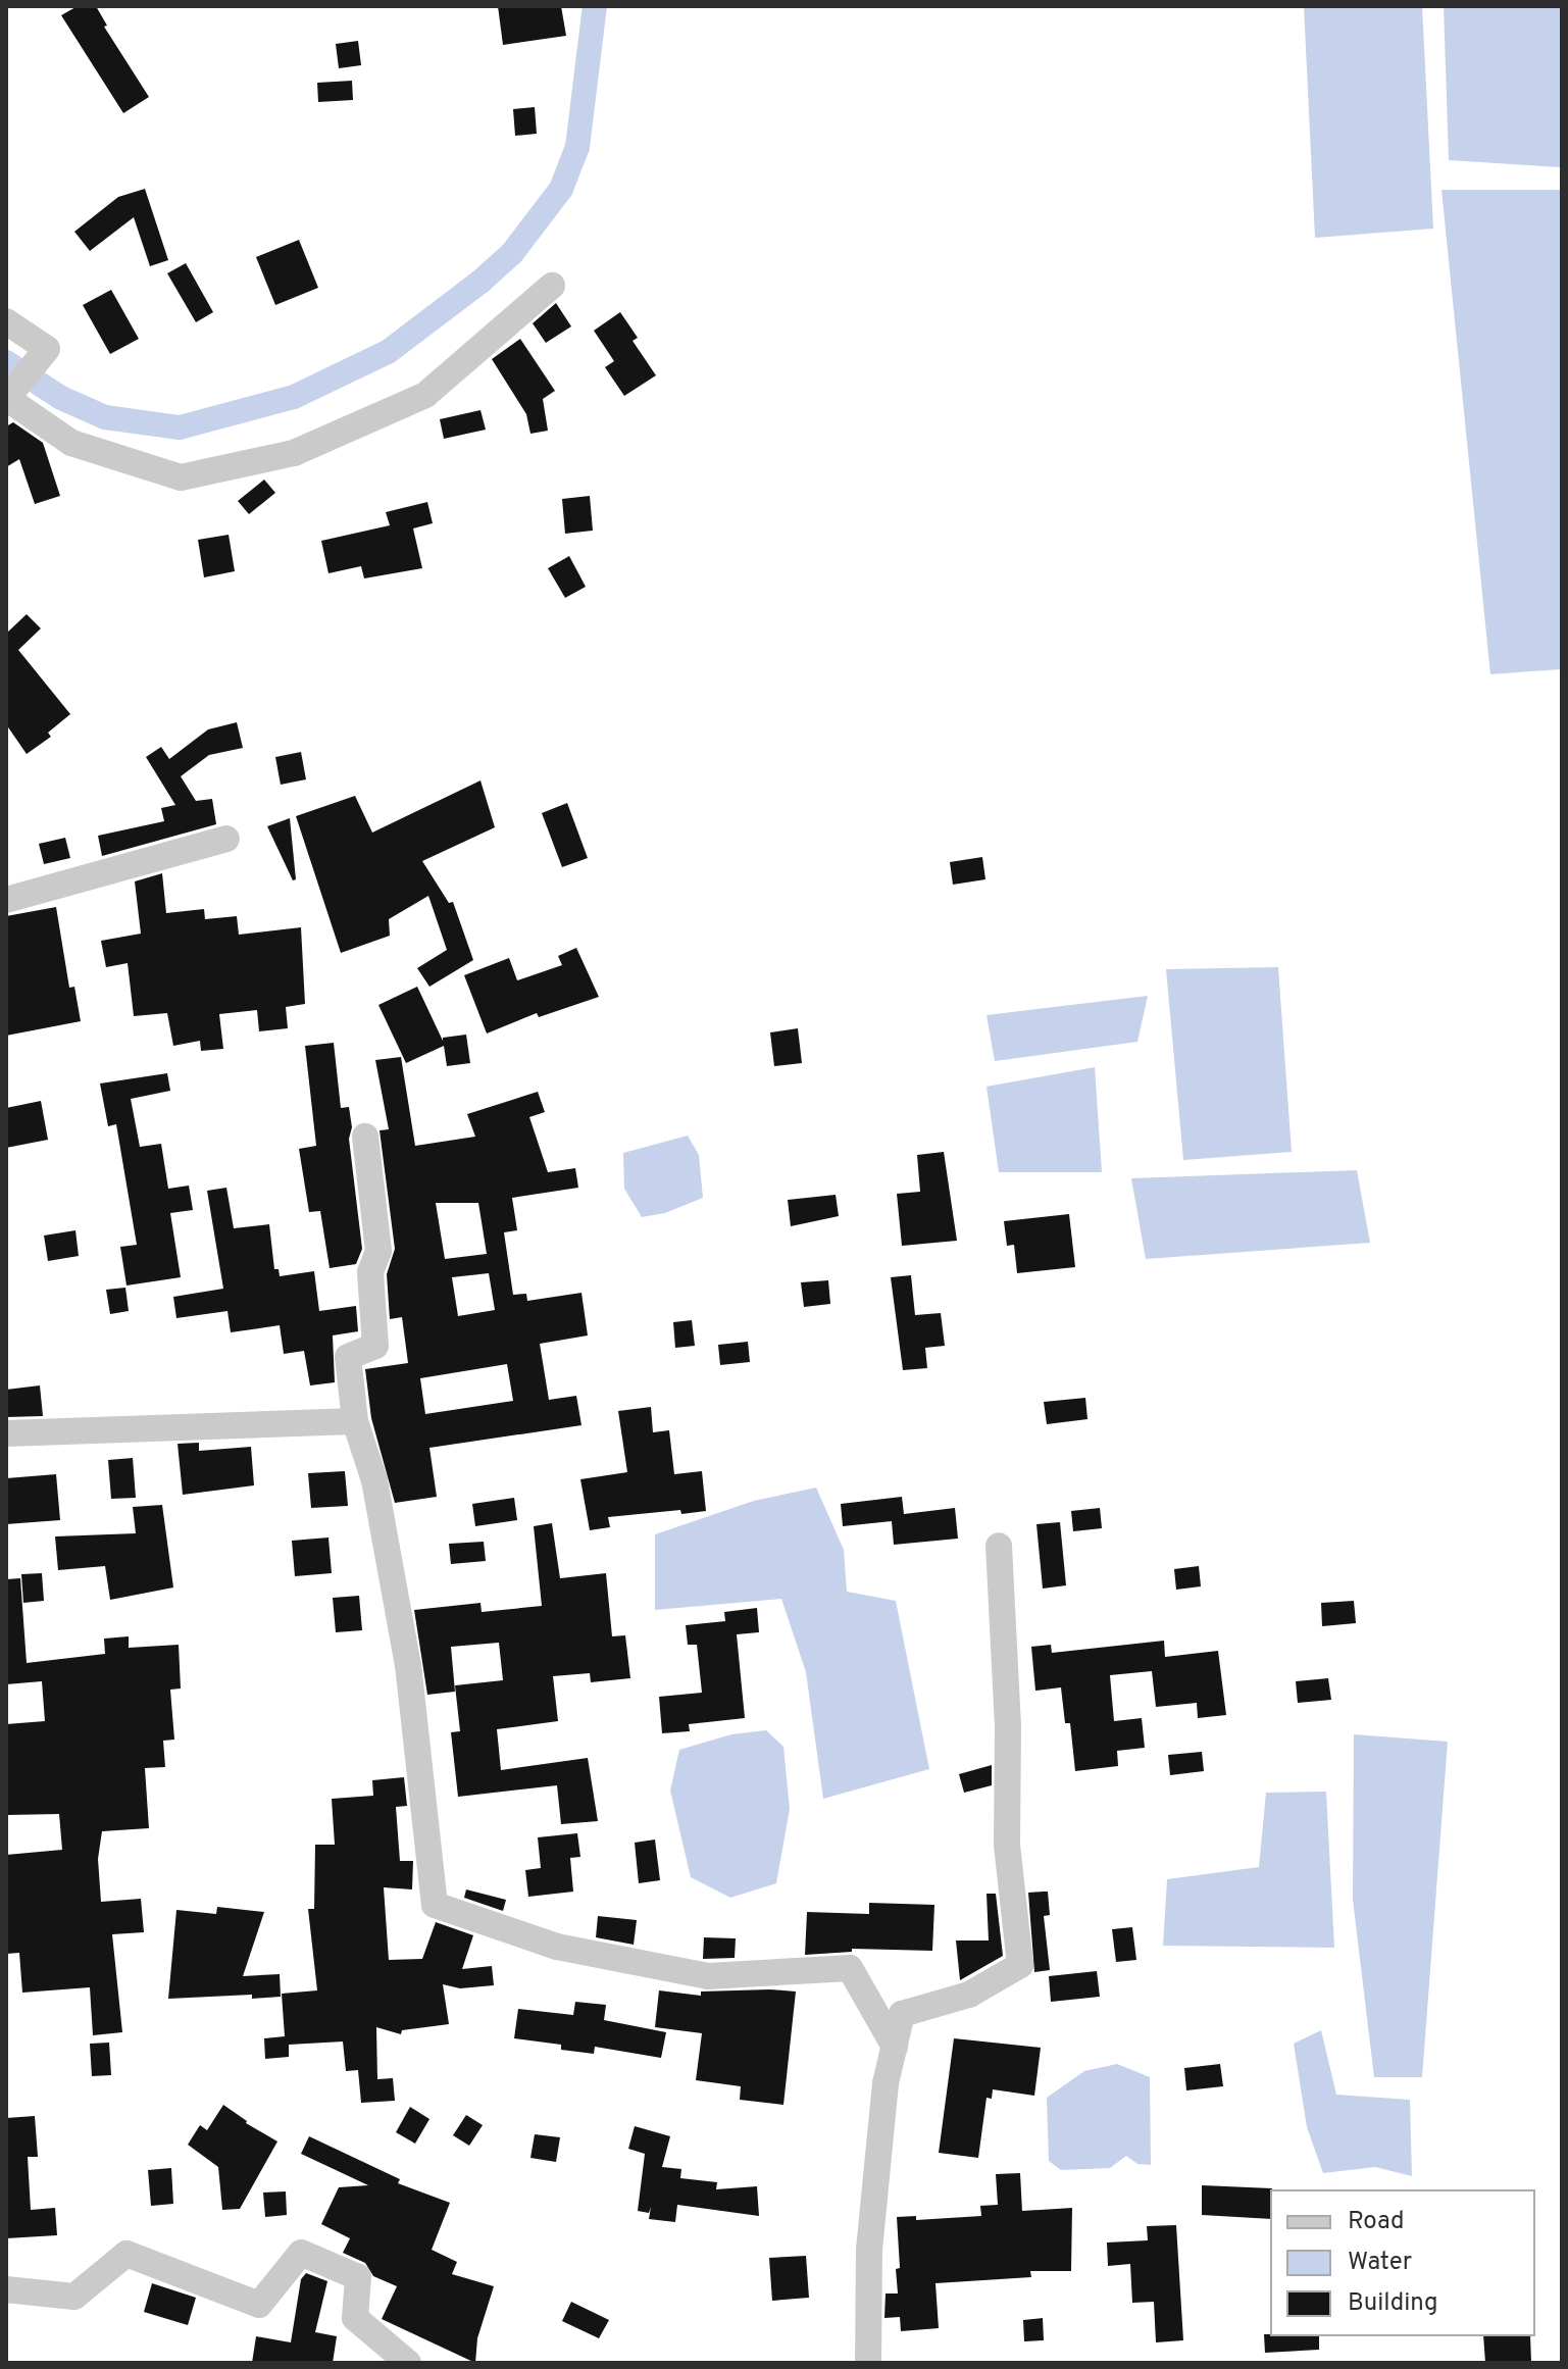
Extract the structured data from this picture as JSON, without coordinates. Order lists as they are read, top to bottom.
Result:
{
  "legend": ["Road", "Water", "Building"]
}
